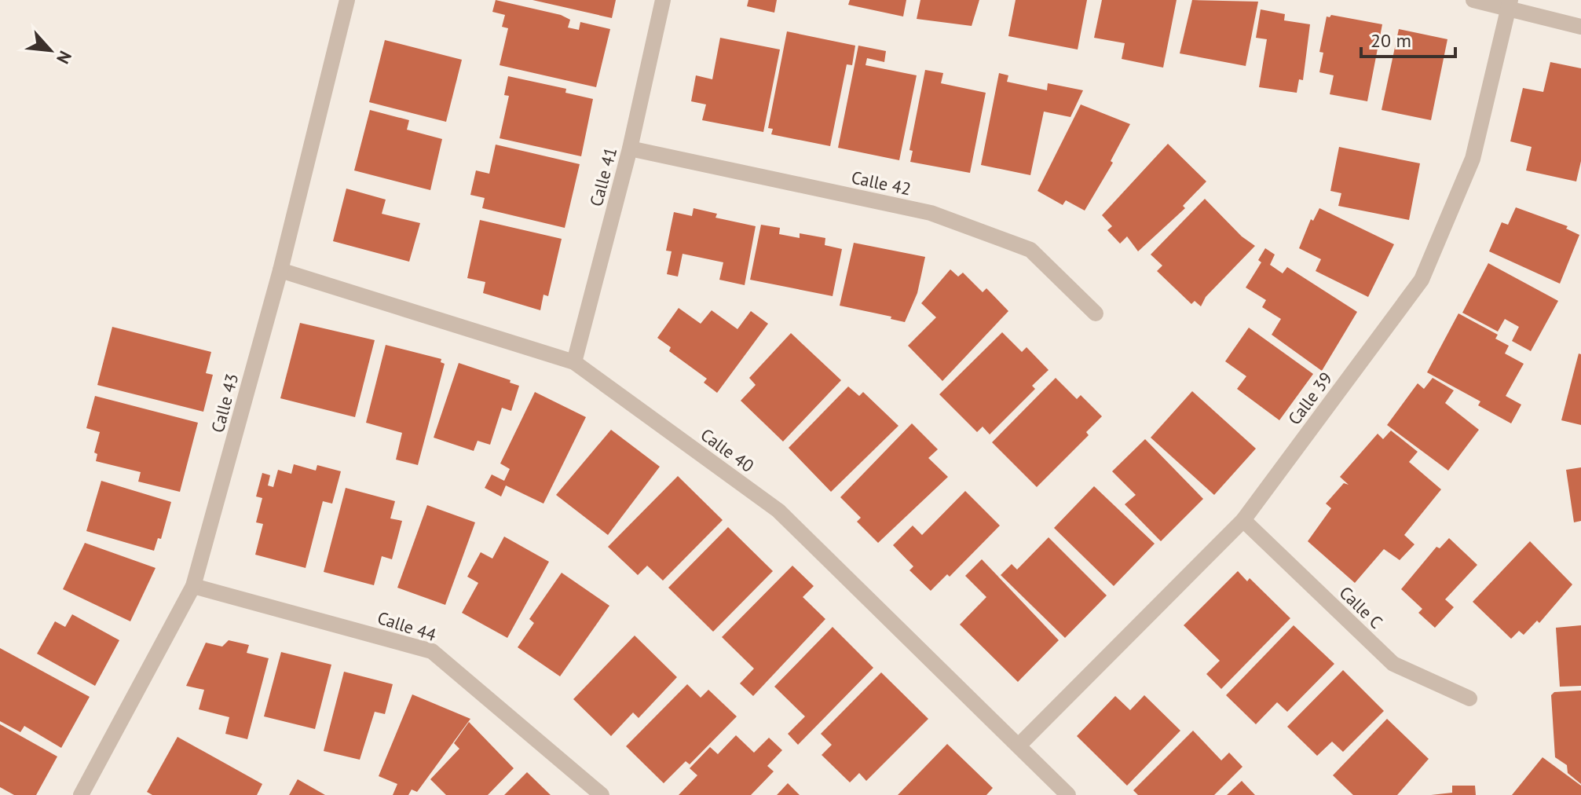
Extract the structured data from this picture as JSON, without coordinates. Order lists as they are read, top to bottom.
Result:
{
  "streets": {
    "street": [
      "Calle 41",
      "Calle 42",
      "Calle 39",
      "Calle 43",
      "Calle 40",
      "Calle C",
      "Calle 44"
    ]
  },
  "crossings": [
    ["Calle 41", "Calle 42"],
    ["Calle 41", "Calle 40"],
    ["Calle 39", "Calle 40"],
    ["Calle 39", "Calle C"],
    ["Calle 43", "Calle 40"],
    ["Calle 43", "Calle 44"]
  ],
  "scale_bar": "20 m",
  "north": "bottom right"
}
